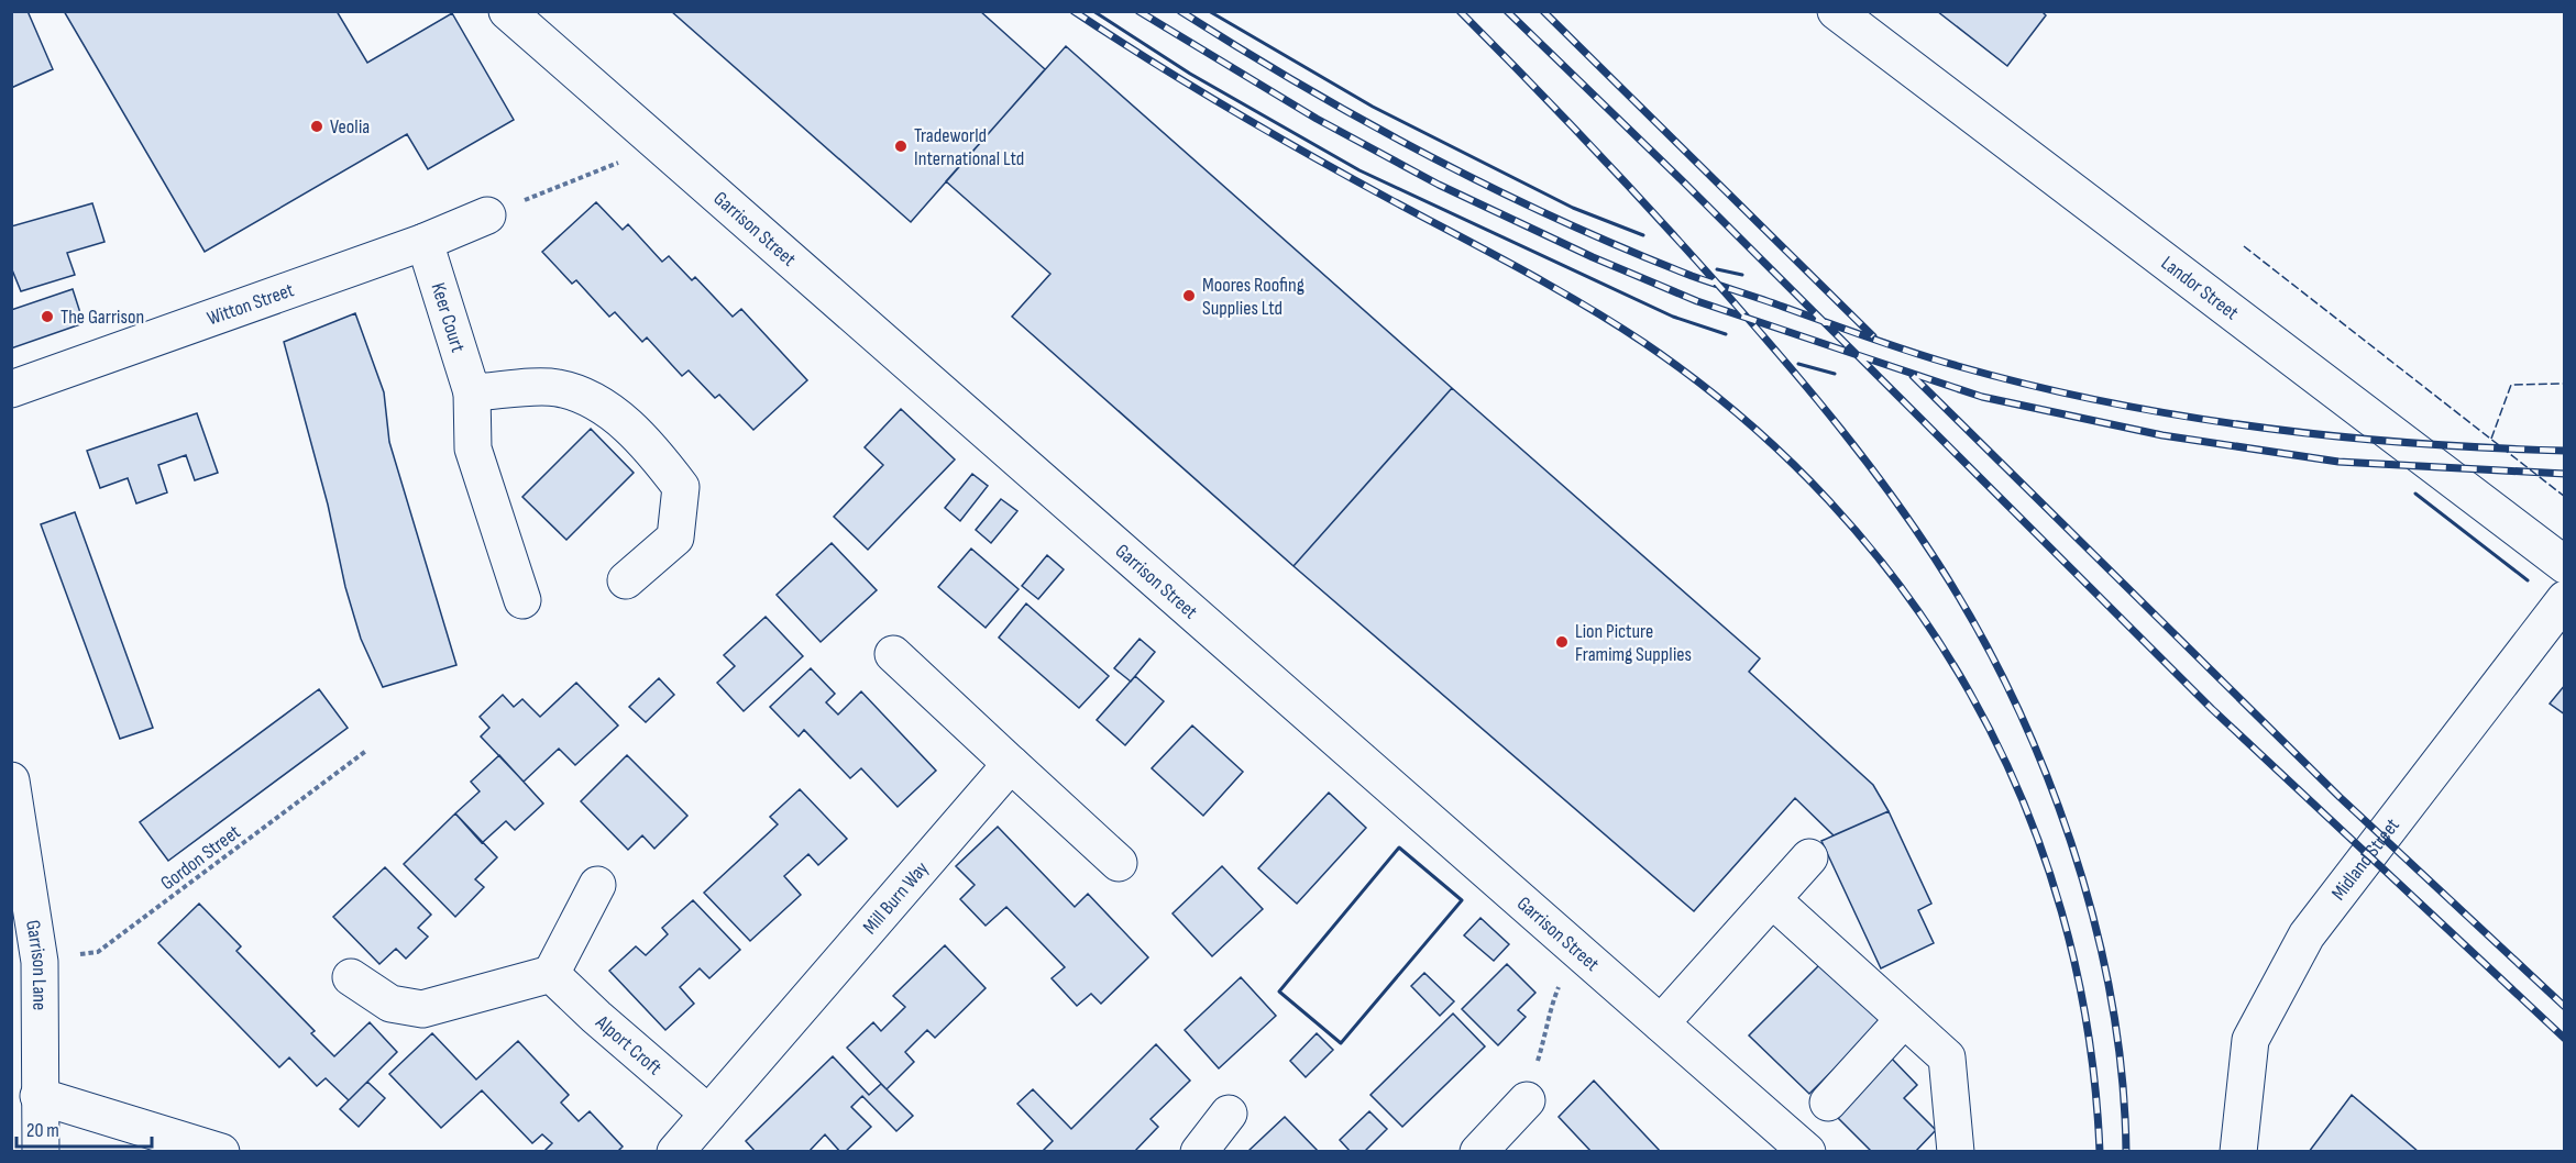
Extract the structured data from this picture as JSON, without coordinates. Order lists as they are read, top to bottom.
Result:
{
  "streets": {
    "street": [
      "Garrison Street",
      "Landor Street",
      "Witton Street",
      "Keer Court",
      "Midland Street",
      "Mill Burn Way",
      "Garrison Lane",
      "Alport Croft"
    ],
    "path": ["Gordon Street"]
  },
  "crossings": [
    ["Witton Street", "Keer Court"],
    ["Gordon Street", "Garrison Lane"],
    ["Mill Burn Way", "Alport Croft"]
  ],
  "places": [
    "Veolia",
    "Tradeworld International Ltd",
    "Moores Roofing Supplies Ltd",
    "The Garrison",
    "Lion Picture Framimg Supplies"
  ],
  "scale_bar": "20 m"
}
